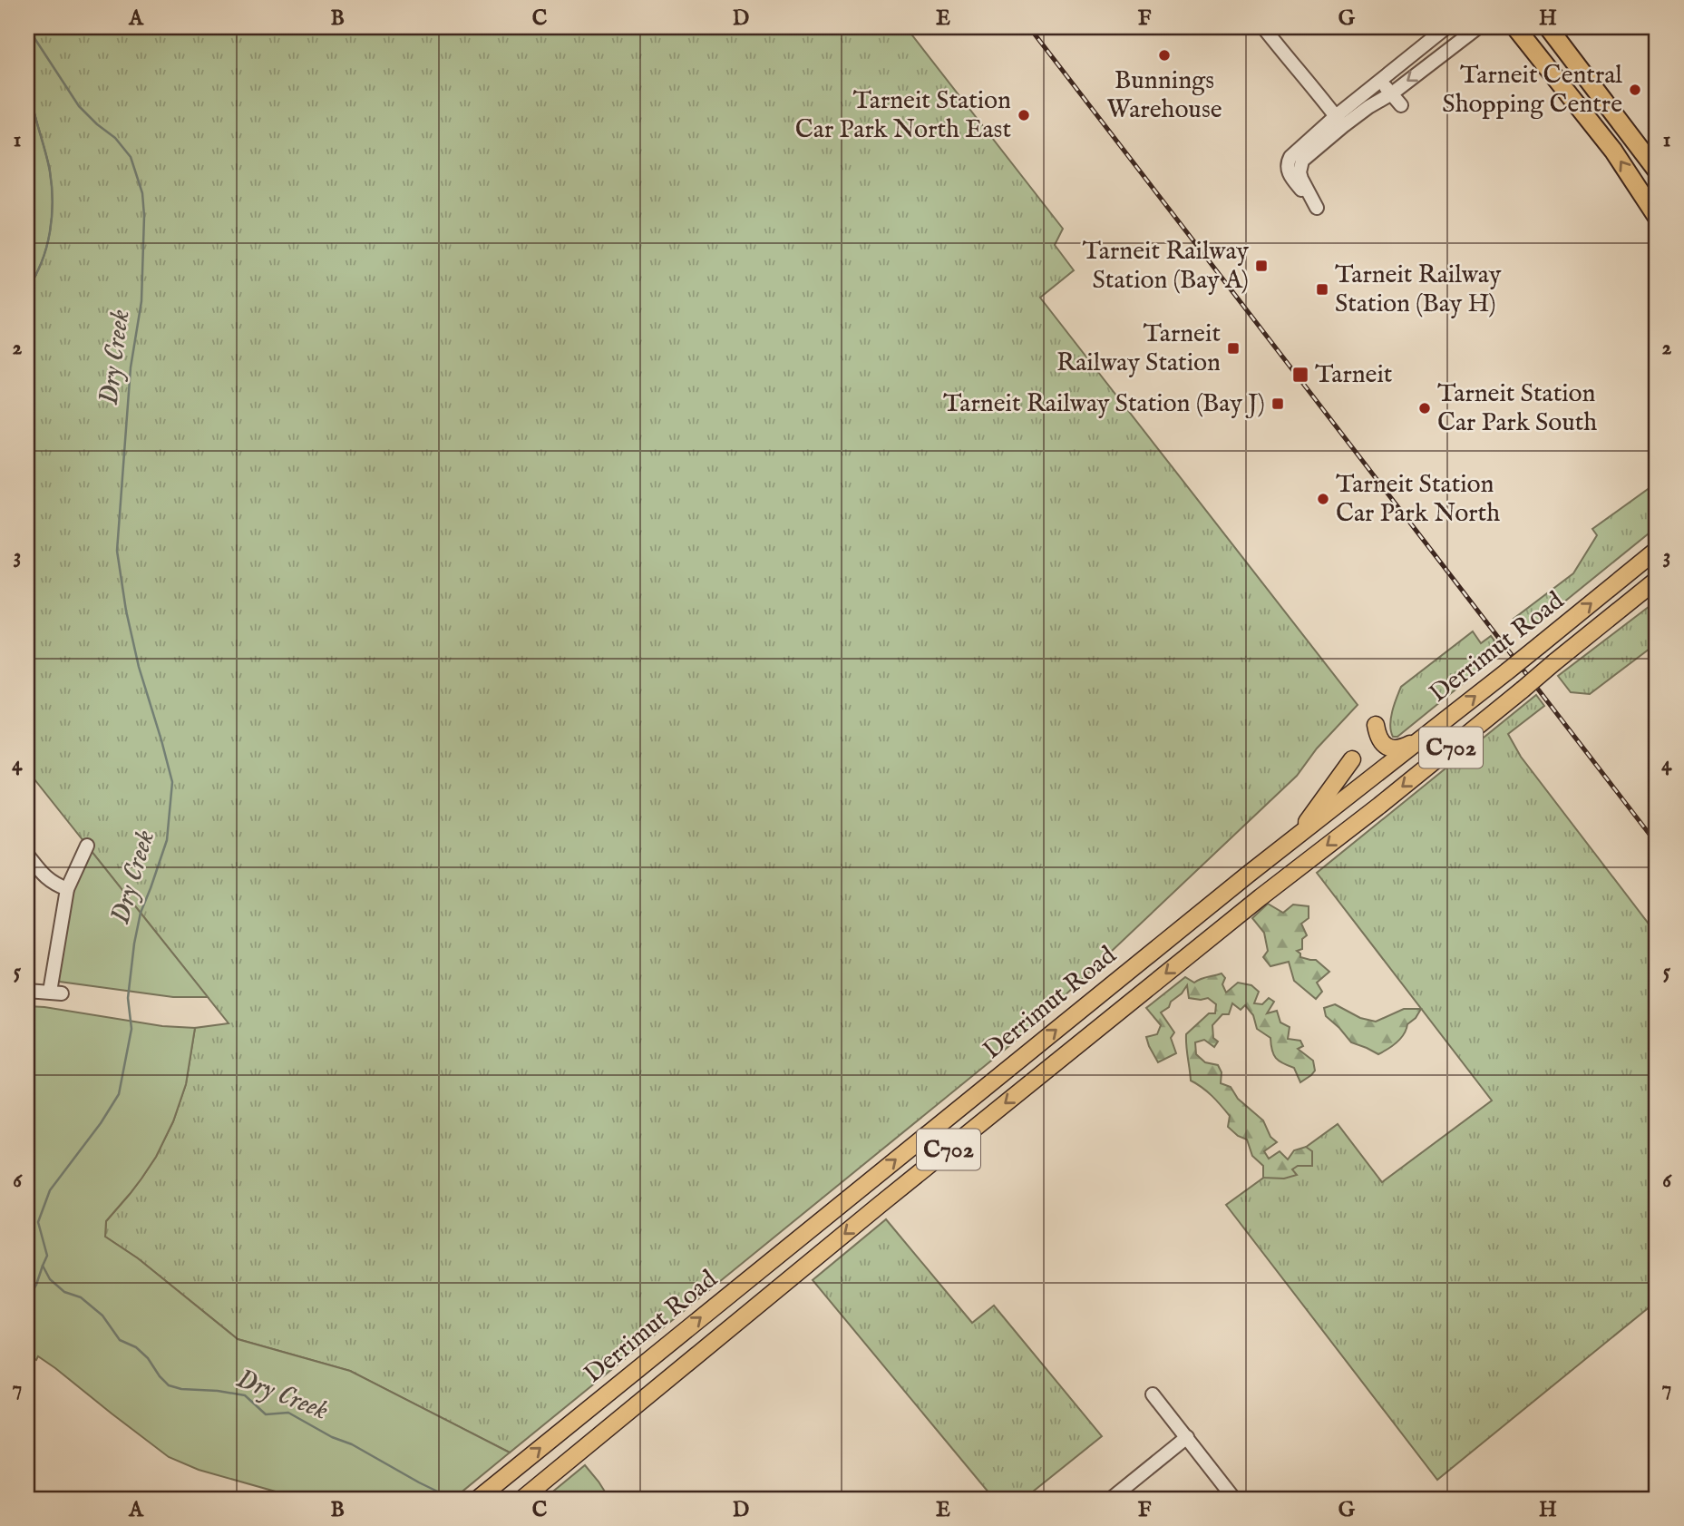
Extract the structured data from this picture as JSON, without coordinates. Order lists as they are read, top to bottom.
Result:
{
  "streets": {
    "main road": ["Derrimut Road", "C702"]
  },
  "water": ["Dry Creek"],
  "places": {
    "other": [
      "Bunnings Warehouse",
      "Tarneit Central Shopping Centre",
      "Tarneit Station Car Park North East",
      "Tarneit Station Car Park South",
      "Tarneit Station Car Park North"
    ],
    "transit": [
      "Tarneit Railway Station (Bay A)",
      "Tarneit Railway Station (Bay H)",
      "Tarneit Railway Station",
      "Tarneit",
      "Tarneit Railway Station (Bay J)"
    ]
  },
  "grid": {
    "columns": [
      "A",
      "B",
      "C",
      "D",
      "E",
      "F",
      "G",
      "H"
    ],
    "rows": [
      "1",
      "2",
      "3",
      "4",
      "5",
      "6",
      "7"
    ]
  }
}
